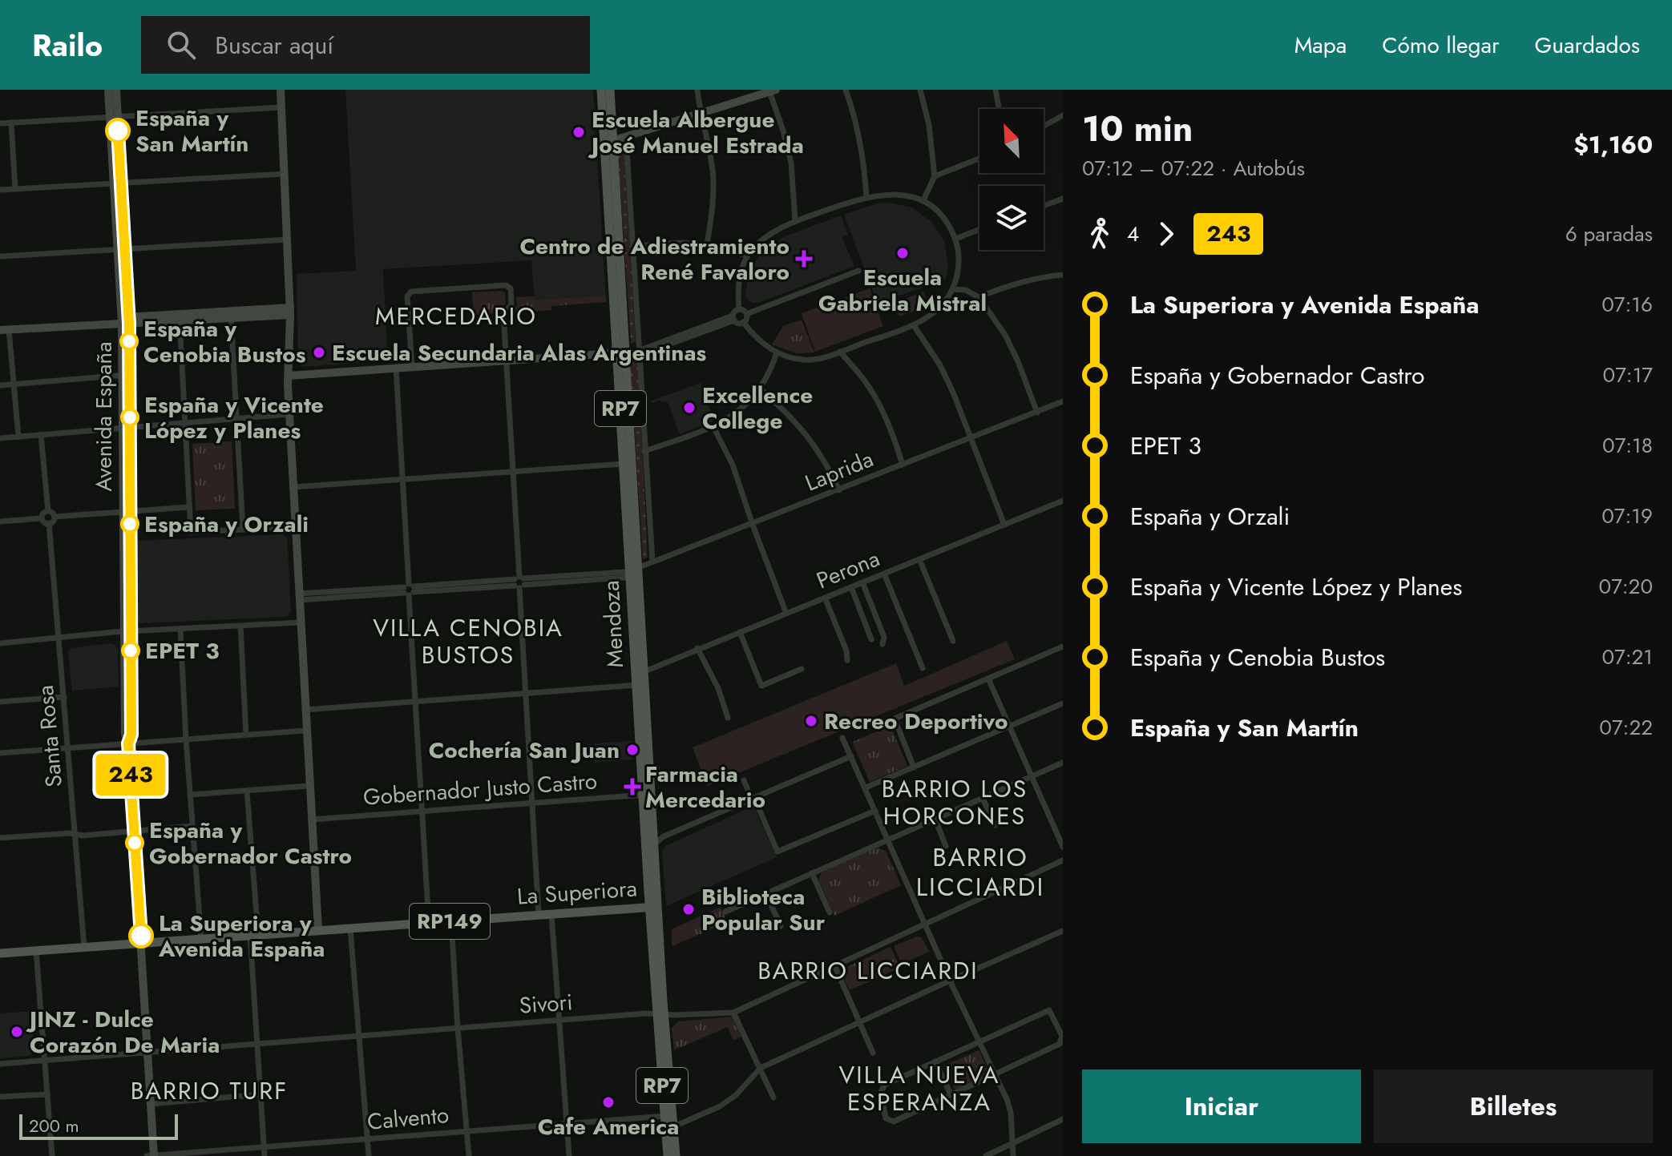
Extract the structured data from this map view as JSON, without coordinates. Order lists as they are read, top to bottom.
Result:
{
  "streets": {
    "main road": [
      "RP7",
      "Mendoza",
      "La Superiora",
      "RP149"
    ],
    "street": [
      "Avenida España",
      "Laprida",
      "Perona",
      "Santa Rosa",
      "Gobernador Justo Castro",
      "Sivori",
      "Calvento"
    ]
  },
  "crossings": [
    ["Avenida España", "La Superiora"],
    ["Avenida España", "Sivori"],
    ["Avenida España", "Calvento"],
    ["Laprida", "Mendoza"],
    ["Perona", "Mendoza"],
    ["Mendoza", "Gobernador Justo Castro"],
    ["Mendoza", "La Superiora"],
    ["Mendoza", "Sivori"],
    ["Mendoza", "Calvento"],
    ["Santa Rosa", "La Superiora"]
  ],
  "districts": [
    "MERCEDARIO",
    "VILLA CENOBIA BUSTOS",
    "BARRIO LOS HORCONES",
    "BARRIO LICCIARDI",
    "BARRIO LICCIARDI",
    "VILLA NUEVA ESPERANZA",
    "BARRIO TURF"
  ],
  "places": {
    "other": [
      "España y San Martín",
      "Escuela Albergue José Manuel Estrada",
      "Escuela Gabriela Mistral",
      "España y Cenobia Bustos",
      "Escuela Secundaria Alas Argentinas",
      "Excellence College",
      "España y Vicente López y Planes",
      "España y Orzali",
      "EPET 3",
      "Recreo Deportivo",
      "Cochería San Juan",
      "España y Gobernador Castro",
      "Biblioteca Popular Sur",
      "La Superiora y Avenida España",
      "JINZ - Dulce Corazón De Maria",
      "Cafe America"
    ],
    "health": ["Centro de Adiestramiento René Favaloro", "Farmacia Mercedario"]
  },
  "lines": ["bus line 243"],
  "scale_bar": "200 m",
  "north": "top left",
  "page": {
    "header": "Railo",
    "search": "Buscar aquí",
    "nav": ["Mapa", "Cómo llegar", "Guardados"],
    "on_map": "243",
    "heading": ["10 min", "07:12 – 07:22 · Autobús", "$1,160"],
    "legs": ["4", "243", "6 paradas"],
    "list": [
      {
        "name": "La Superiora y Avenida España",
        "value": "07:16"
      },
      {
        "name": "España y Gobernador Castro",
        "value": "07:17"
      },
      {
        "name": "EPET 3",
        "value": "07:18"
      },
      {
        "name": "España y Orzali",
        "value": "07:19"
      },
      {
        "name": "España y Vicente López y Planes",
        "value": "07:20"
      },
      {
        "name": "España y Cenobia Bustos",
        "value": "07:21"
      },
      {
        "name": "España y San Martín",
        "value": "07:22"
      }
    ],
    "buttons": ["Iniciar", "Billetes"],
    "scale": "200 m"
  }
}
